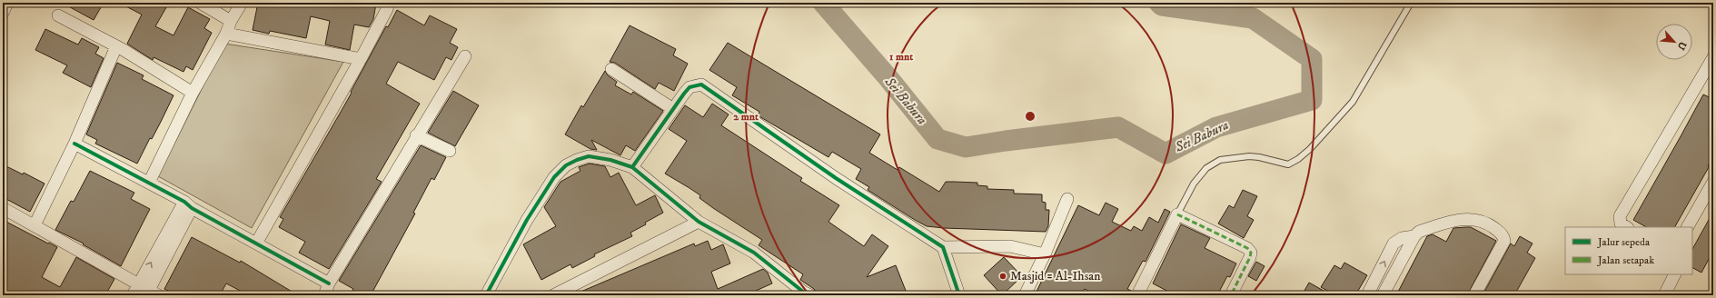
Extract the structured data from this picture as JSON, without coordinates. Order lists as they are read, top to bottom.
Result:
{
  "water": ["Sei Babura"],
  "places": ["Masjid = Al-Ihsan"],
  "legend": ["Jalur sepeda", "Jalan setapak"],
  "north": "bottom right",
  "rings": ["1 mnt", "2 mnt"]
}
